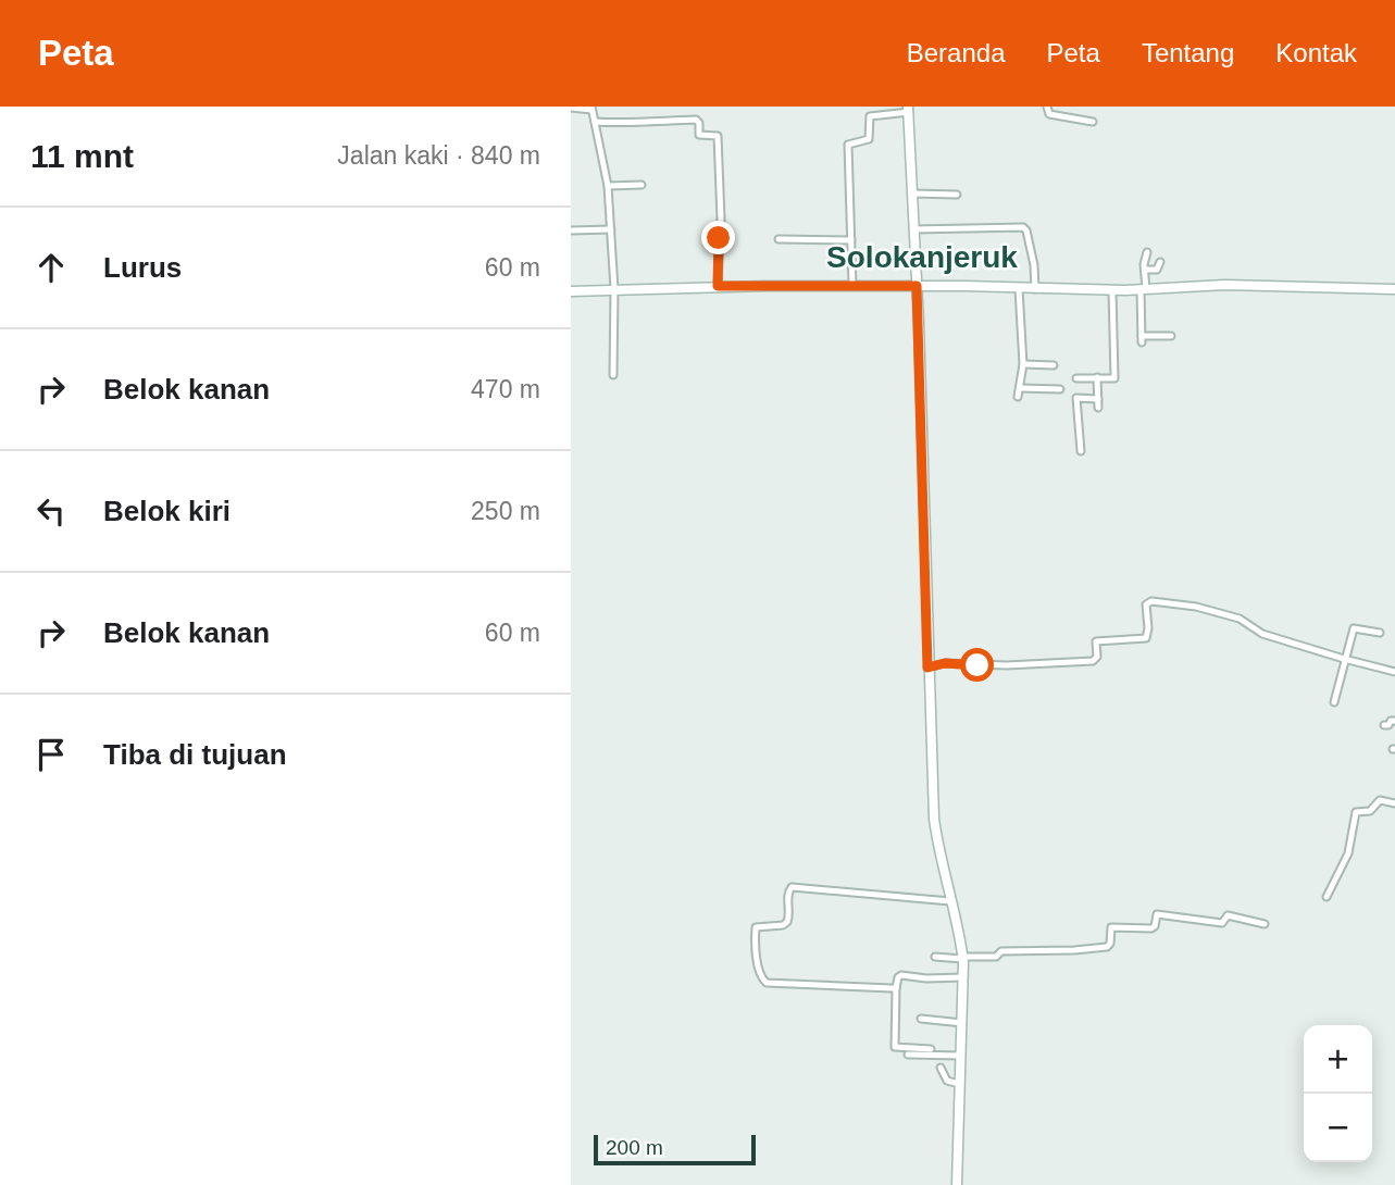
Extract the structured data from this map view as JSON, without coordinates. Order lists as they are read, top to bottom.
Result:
{
  "districts": ["Solokanjeruk"],
  "scale_bar": "200 m",
  "page": {
    "header": "Peta",
    "nav": [
      "Beranda",
      "Peta",
      "Tentang",
      "Kontak"
    ],
    "heading": ["11 mnt", "Jalan kaki · 840 m"],
    "list": [
      ["Lurus", "60 m"],
      ["Belok kanan", "470 m"],
      ["Belok kiri", "250 m"],
      ["Belok kanan", "60 m"],
      "Tiba di tujuan"
    ],
    "map_buttons": ["+", "−"],
    "scale": "200 m"
  }
}
